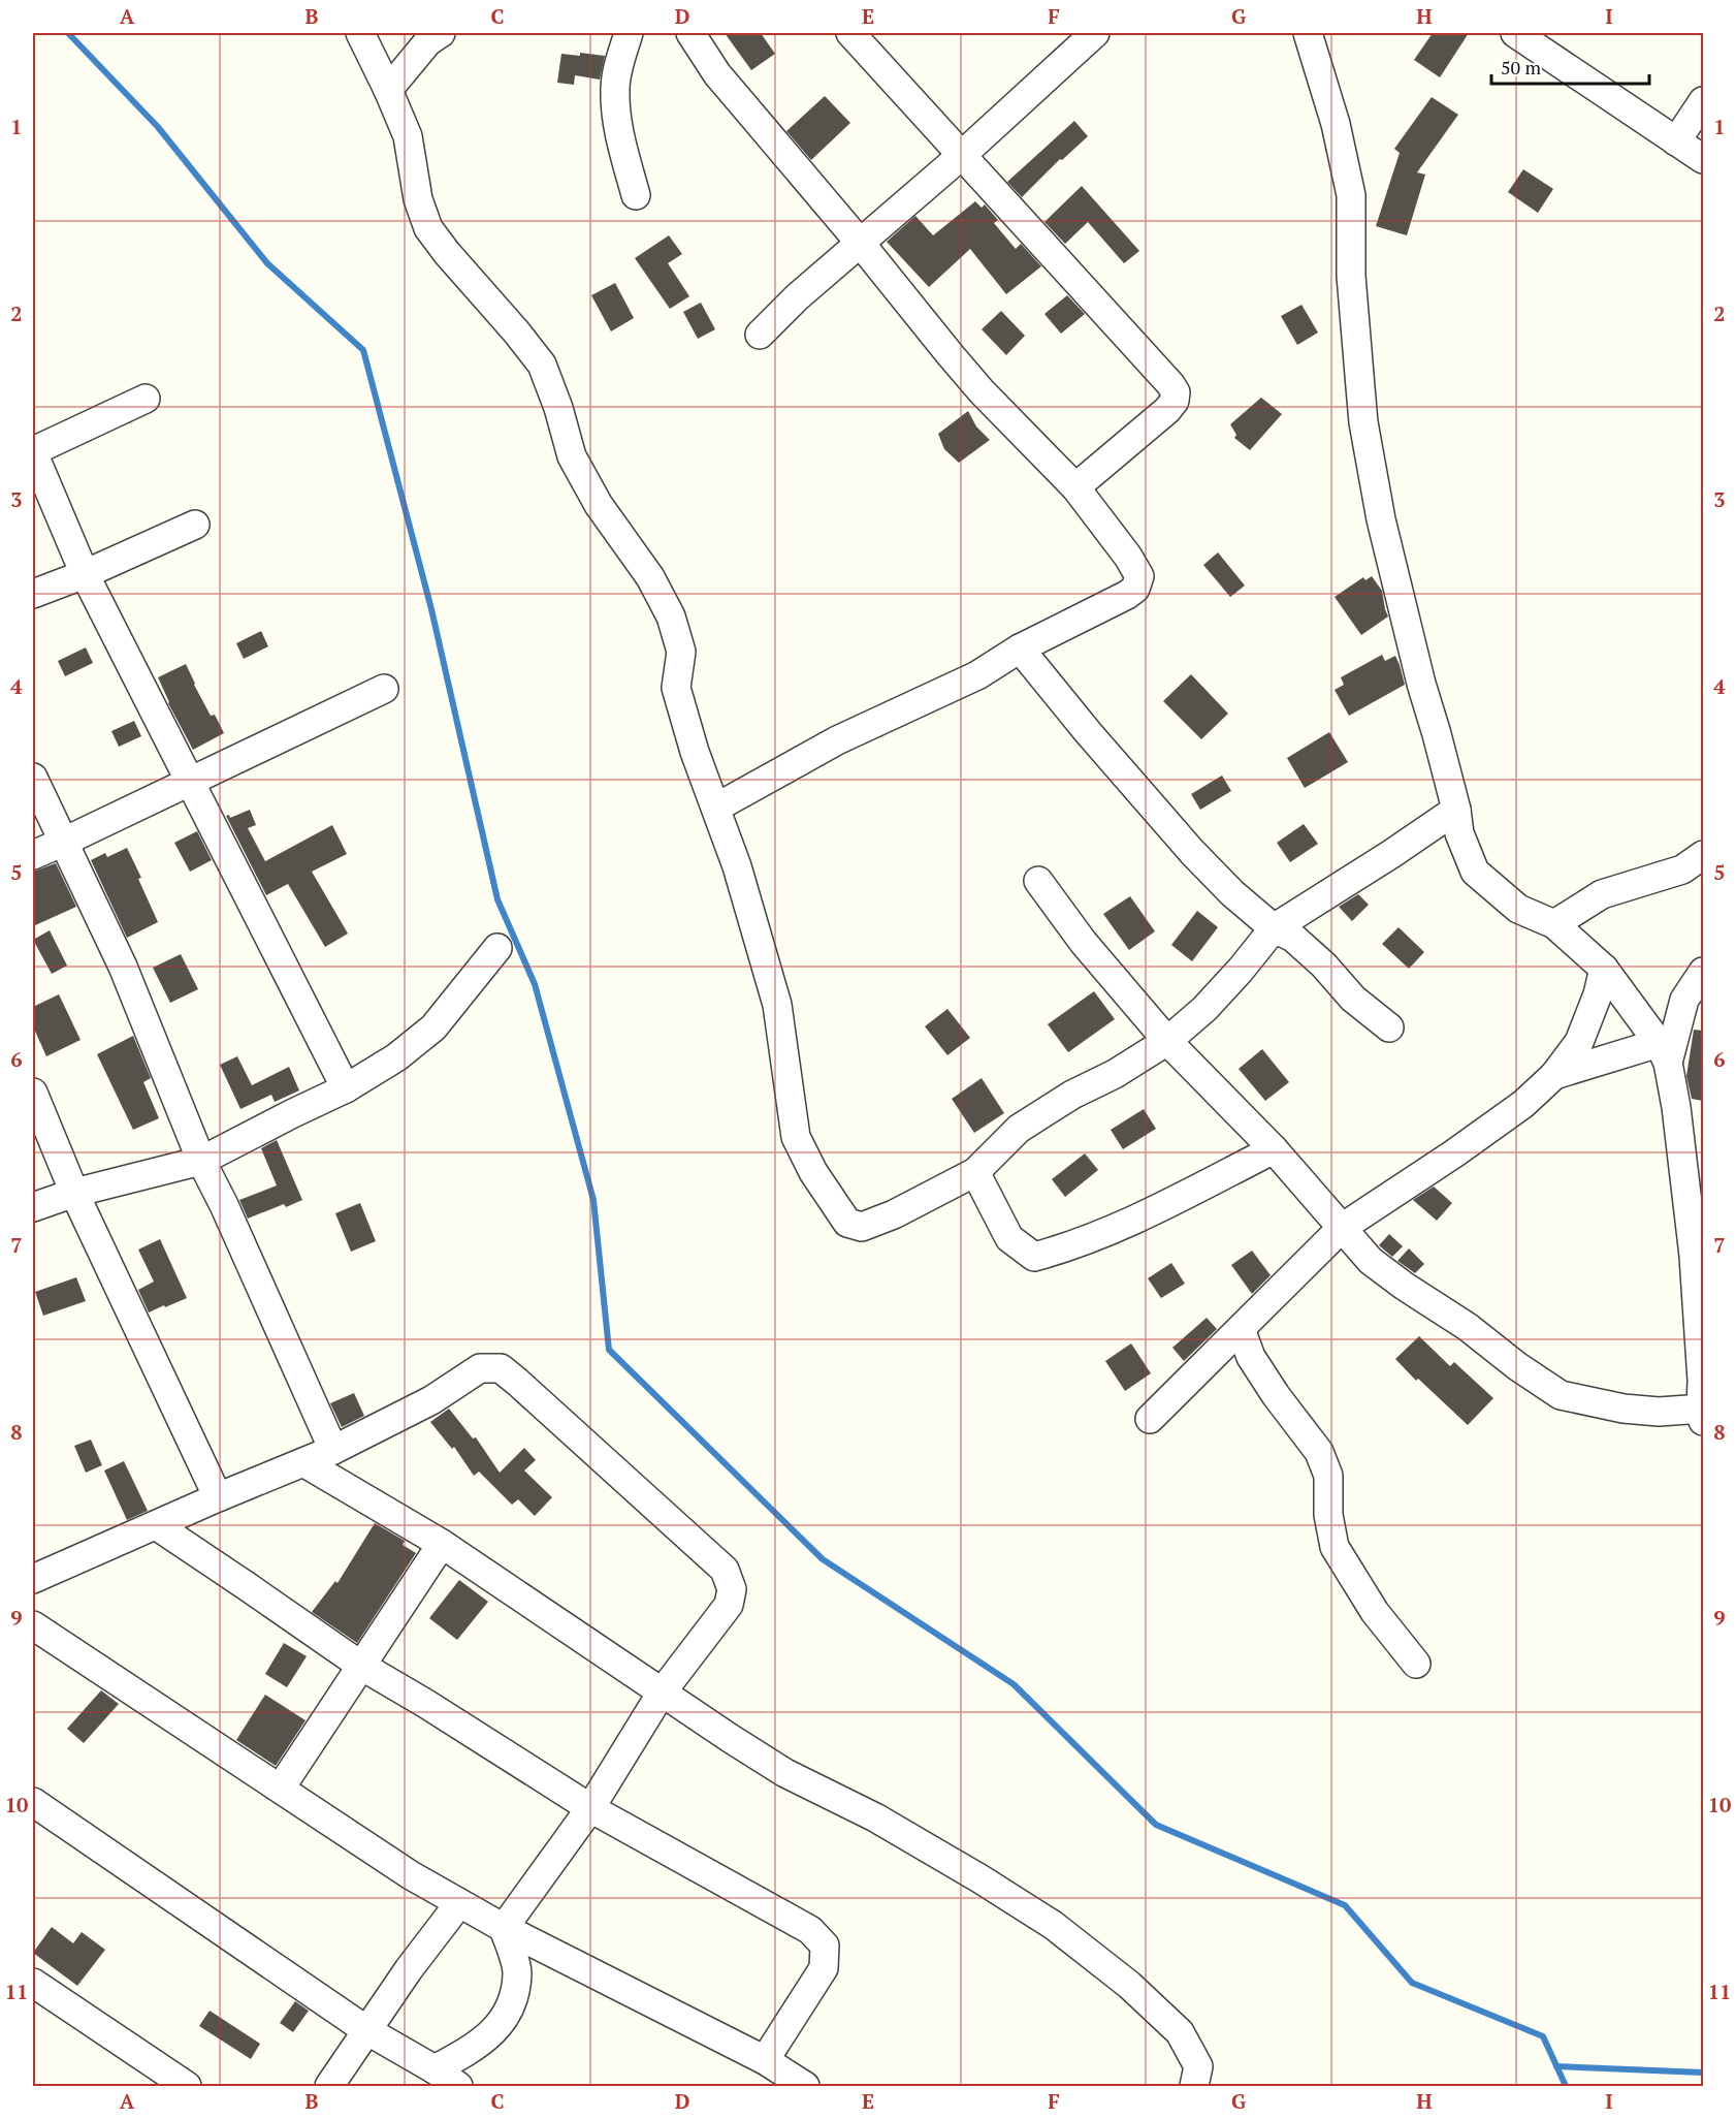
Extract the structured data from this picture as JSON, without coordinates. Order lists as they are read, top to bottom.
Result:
{
  "scale_bar": "50 m",
  "grid": {
    "columns": [
      "A",
      "B",
      "C",
      "D",
      "E",
      "F",
      "G",
      "H",
      "I"
    ],
    "rows": [
      "1",
      "2",
      "3",
      "4",
      "5",
      "6",
      "7",
      "8",
      "9",
      "10",
      "11"
    ]
  }
}
